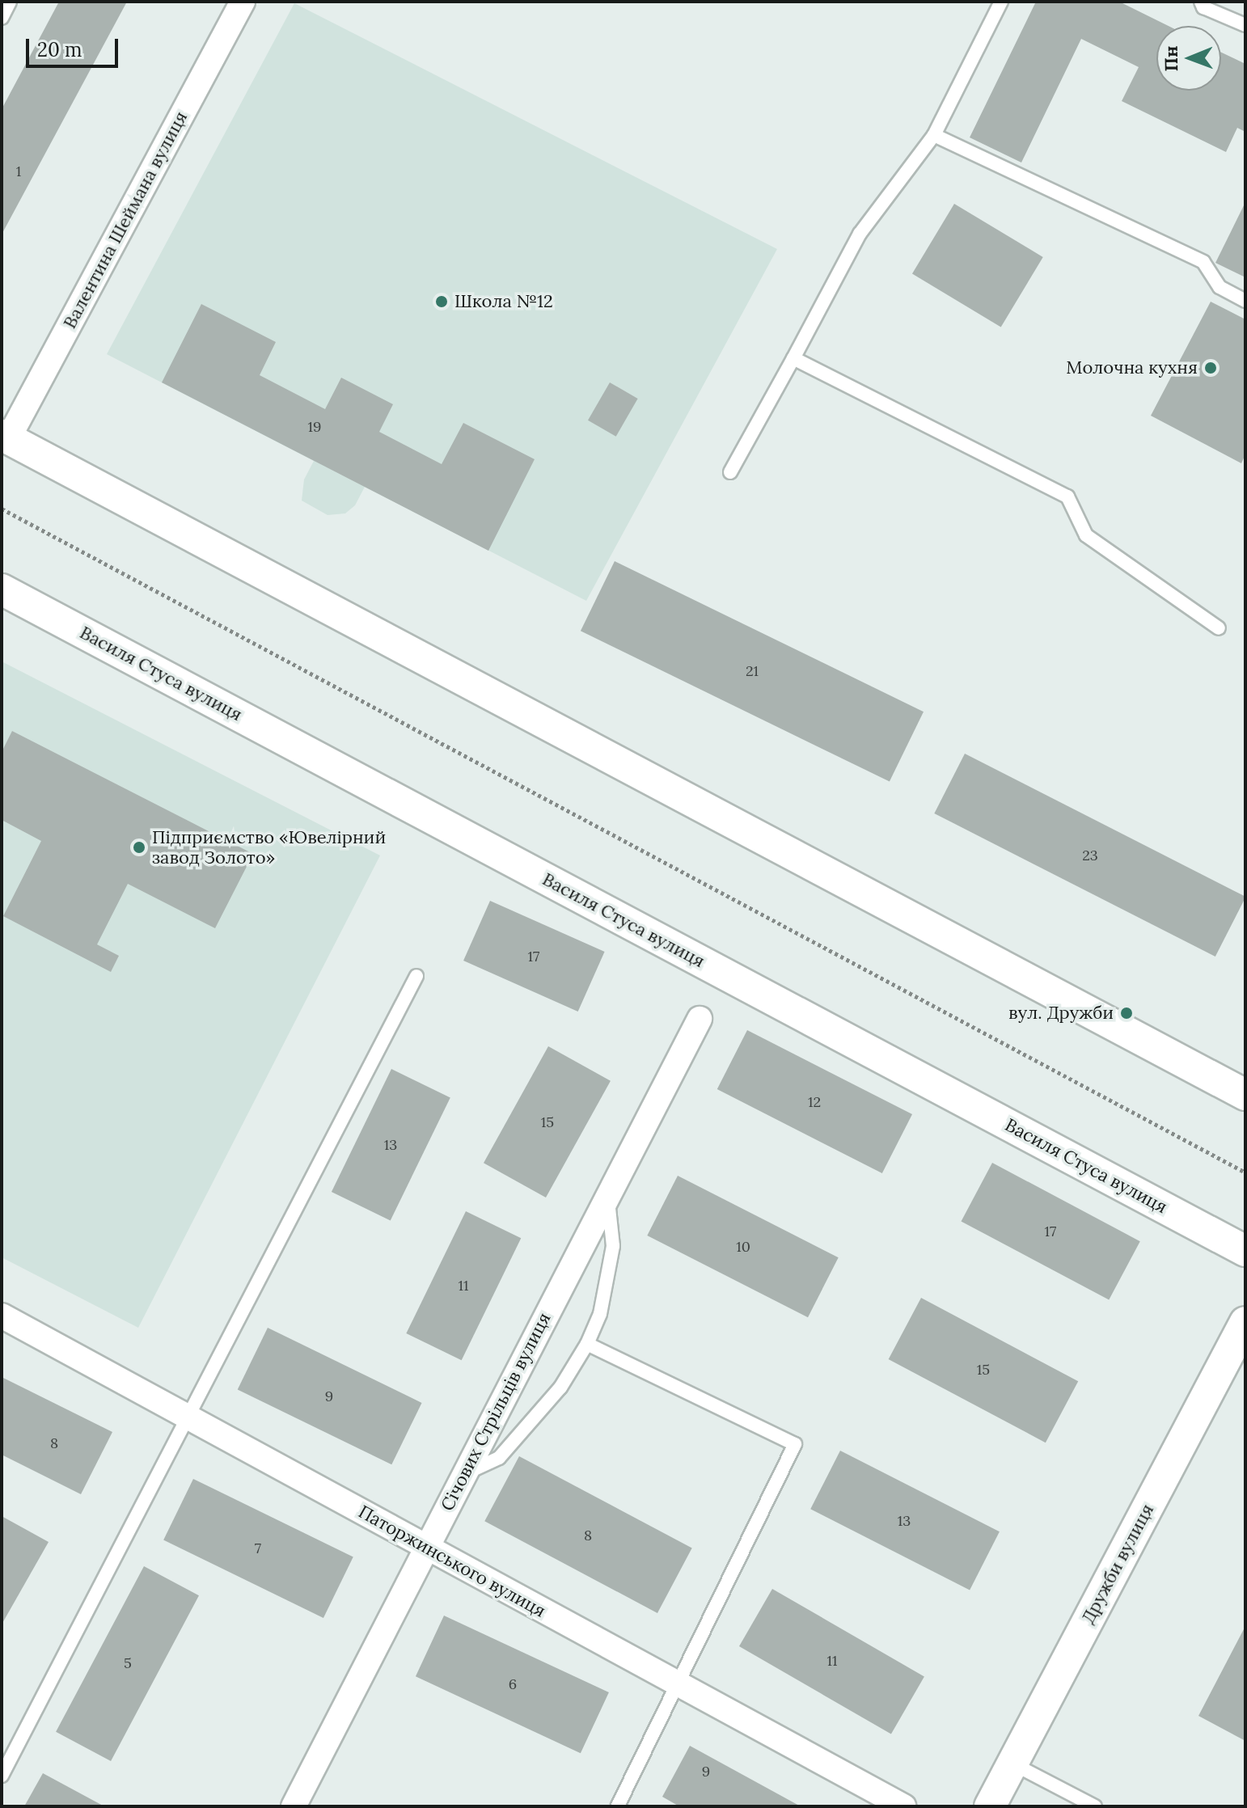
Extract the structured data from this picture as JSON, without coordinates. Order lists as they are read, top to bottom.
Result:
{
  "streets": {
    "street": [
      "Валентина Шеймана вулиця",
      "Василя Стуса вулиця",
      "Січових Стрільців вулиця",
      "Паторжинського вулиця",
      "Дружби вулиця"
    ]
  },
  "crossings": [
    ["Січових Стрільців вулиця", "Паторжинського вулиця"]
  ],
  "places": [
    "Школа №12",
    "Молочна кухня",
    "Підприємство «Ювелірний завод Золото»",
    "вул. Дружби"
  ],
  "house_numbers": [
    "1",
    "19",
    "21",
    "23",
    "17",
    "12",
    "15",
    "13",
    "17",
    "10",
    "11",
    "15",
    "9",
    "8",
    "13",
    "8",
    "7",
    "11",
    "5",
    "6",
    "9"
  ],
  "scale_bar": "20 m",
  "north": "left"
}
